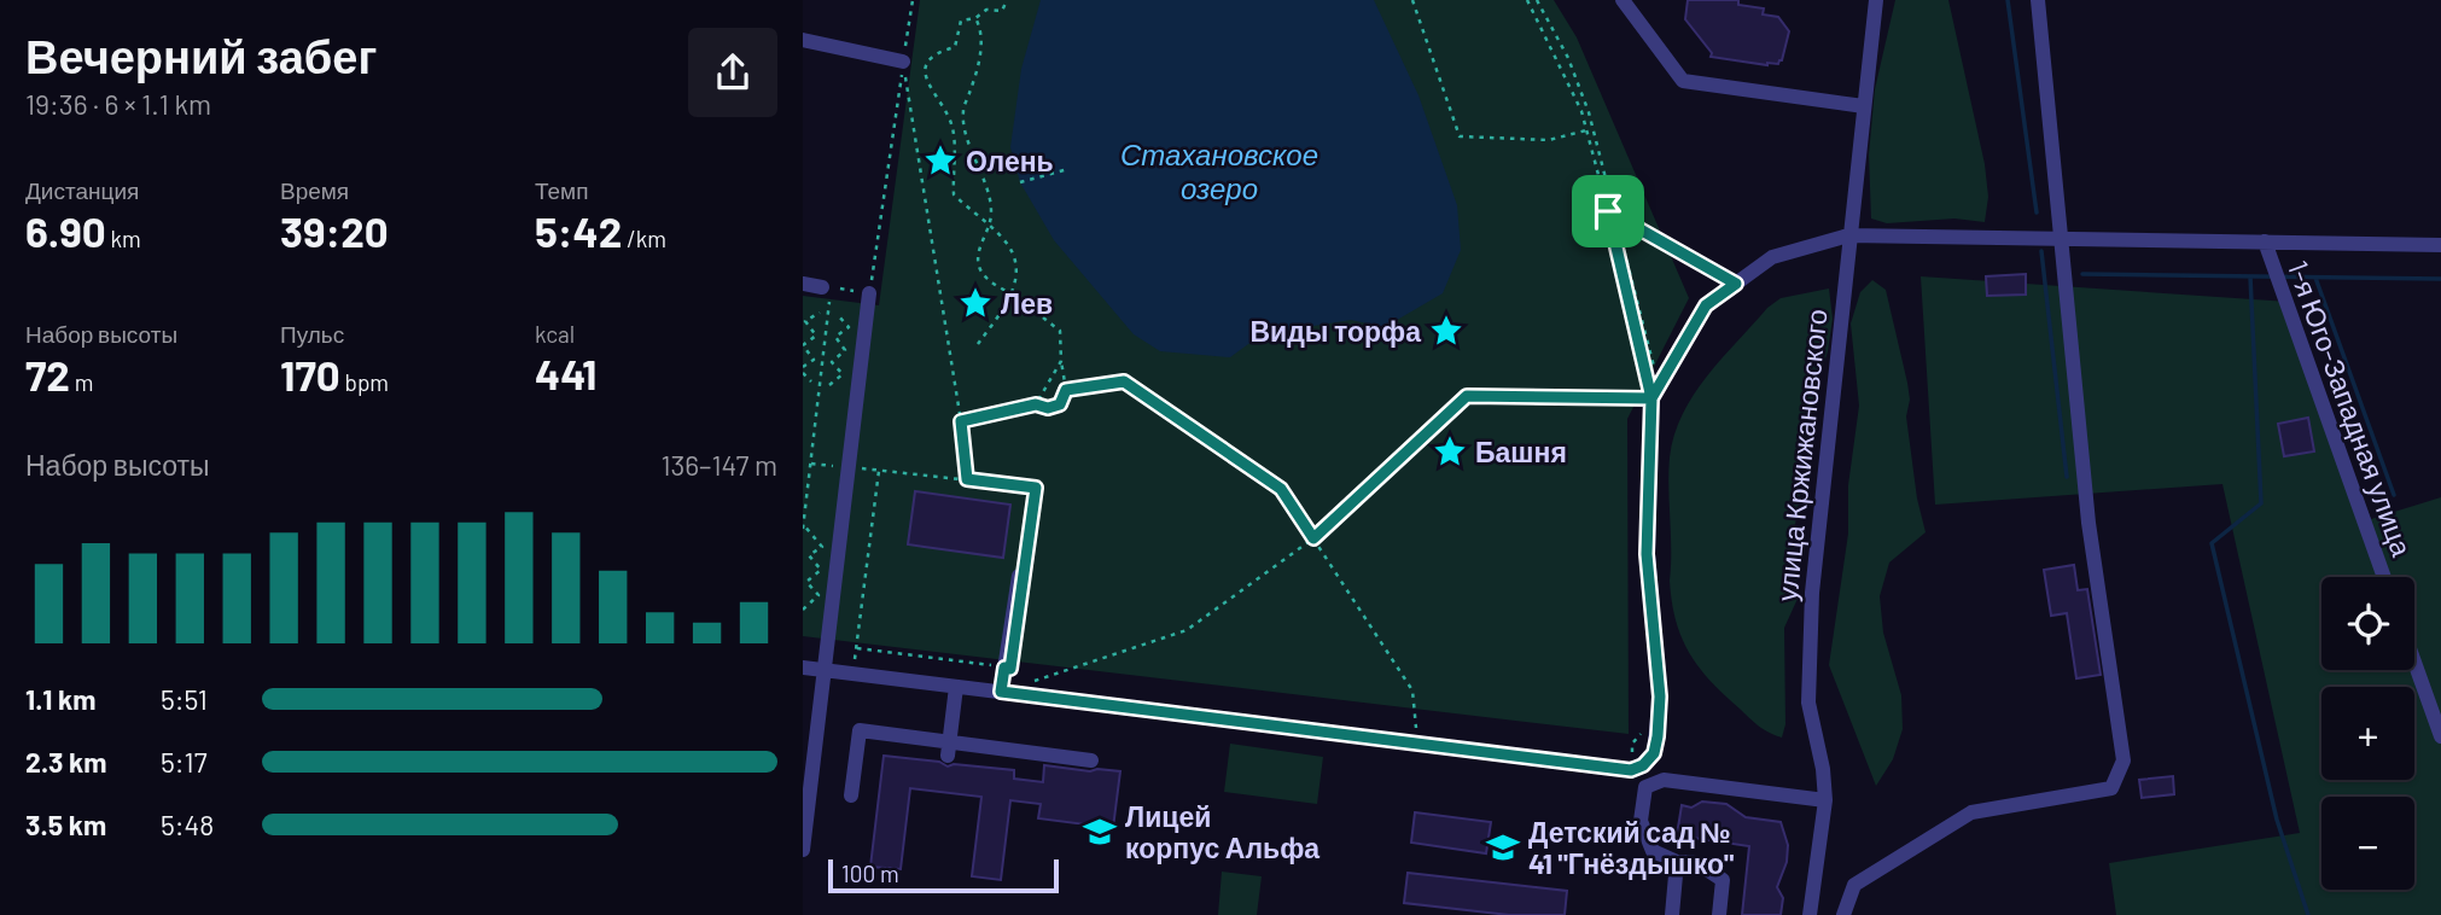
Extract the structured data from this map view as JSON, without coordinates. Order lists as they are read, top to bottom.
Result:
{
  "streets": {
    "street": ["1-я Юго-Западная улица", "улица Кржижановского"]
  },
  "water": ["Стахановское озеро"],
  "places": {
    "place": [
      "Олень",
      "Лев",
      "Виды торфа",
      "Башня"
    ],
    "school or university": ["Лицей корпус Альфа", "Детский сад № 41 \"Гнёздышко\""]
  },
  "scale_bar": "100 m",
  "page": {
    "heading": ["Вечерний забег", "19:36 · 6 × 1.1 km"],
    "stats": [
      ["Дистанция", "6.90 km"],
      ["Время", "39:20"],
      ["Темп", "5:42 /km"],
      ["Набор высоты", "72 m"],
      ["Пульс", "170 bpm"],
      ["kcal", "441"]
    ],
    "chart": ["Набор высоты", "136–147 m"],
    "map_buttons": ["+", "−"],
    "list": [
      {
        "name": "1.1 km",
        "note": "5:51"
      },
      {
        "name": "2.3 km",
        "note": "5:17"
      },
      {
        "name": "3.5 km",
        "note": "5:48"
      }
    ],
    "scale": "100 m"
  }
}
